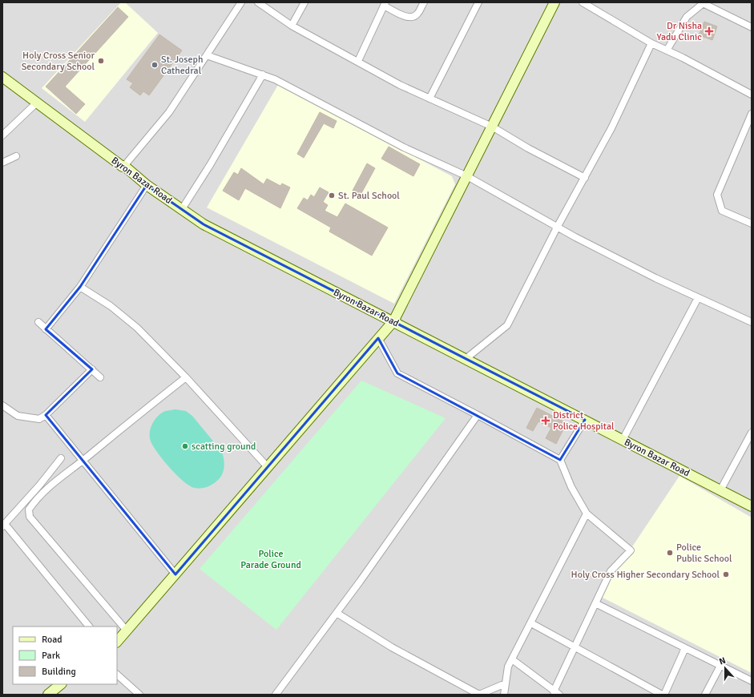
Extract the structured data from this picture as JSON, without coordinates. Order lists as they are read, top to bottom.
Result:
{
  "streets": {
    "street": ["Byron Bazar Road"]
  },
  "parks": ["Police Parade Ground"],
  "places": {
    "health": ["Dr Nisha Yadu Clinic", "District Police Hospital"],
    "other": [
      "Holy Cross Senior Secondary School",
      "St. Joseph Cathedral",
      "St. Paul School",
      "scatting ground",
      "Police Public School",
      "Holy Cross Higher Secondary School"
    ]
  },
  "legend": ["Road", "Park", "Building"],
  "north": "top"
}
